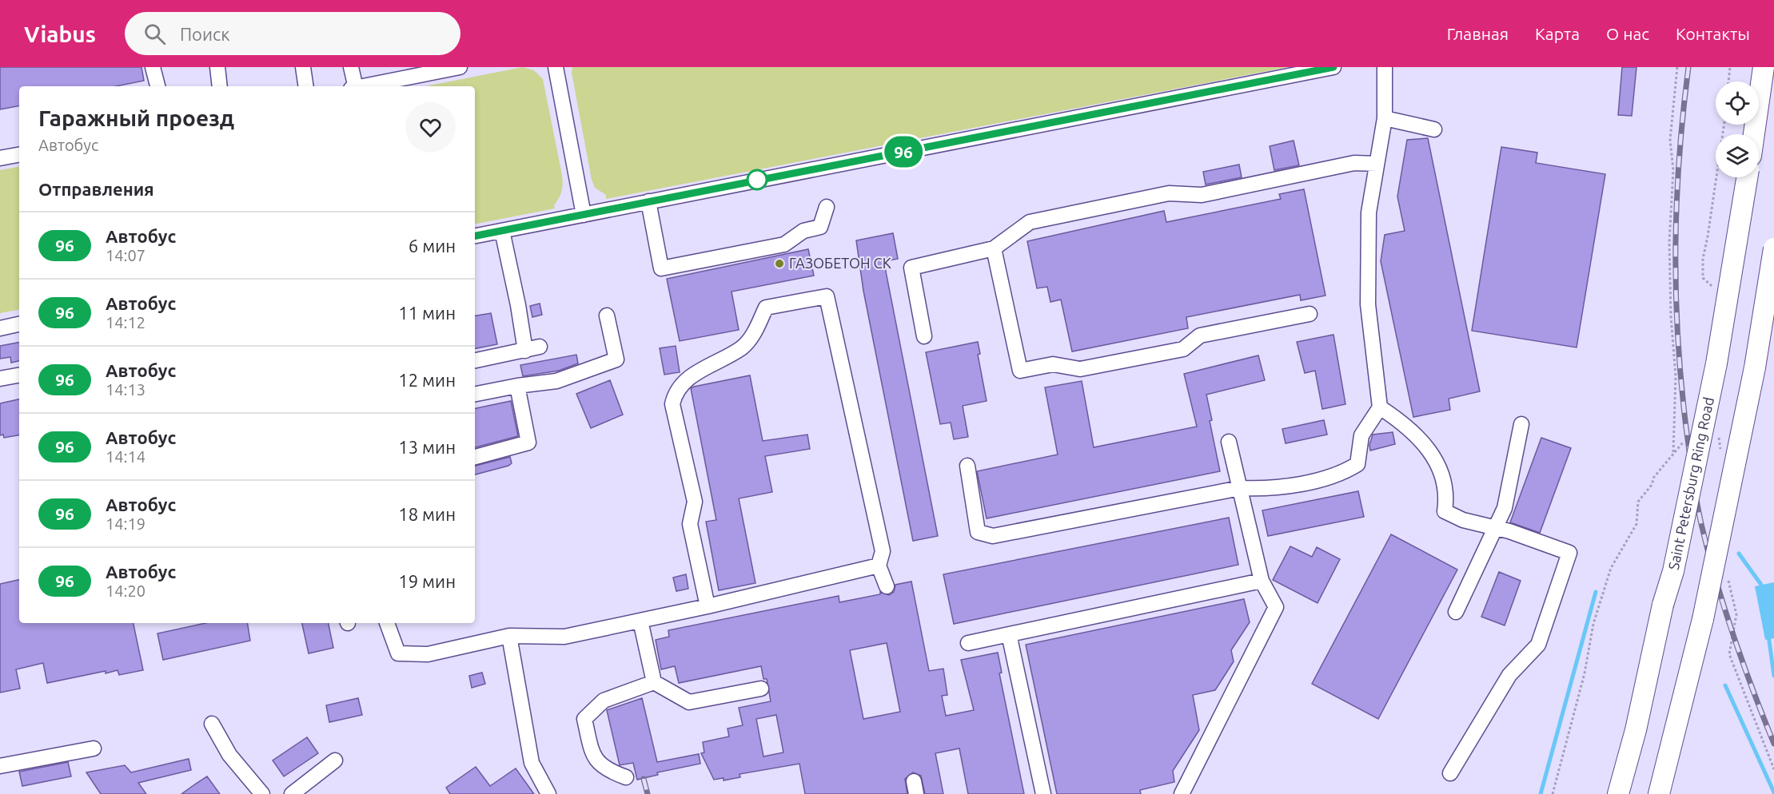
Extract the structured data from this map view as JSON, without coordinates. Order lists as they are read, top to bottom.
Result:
{
  "streets": {
    "highway": ["Saint Petersburg Ring Road"]
  },
  "places": ["ГАЗОБЕТОН СК"],
  "lines": ["bus line 96"],
  "page": {
    "header": "Viabus",
    "search": "Поиск",
    "nav": [
      "Главная",
      "Карта",
      "О нас",
      "Контакты"
    ],
    "on_map": "96",
    "heading": [
      ["Гаражный проезд", "Автобус"],
      "Отправления"
    ],
    "list": [
      {
        "mark": "96",
        "name": "Автобус",
        "note": "14:07",
        "value": "6 мин"
      },
      {
        "mark": "96",
        "name": "Автобус",
        "note": "14:12",
        "value": "11 мин"
      },
      {
        "mark": "96",
        "name": "Автобус",
        "note": "14:13",
        "value": "12 мин"
      },
      {
        "mark": "96",
        "name": "Автобус",
        "note": "14:14",
        "value": "13 мин"
      },
      {
        "mark": "96",
        "name": "Автобус",
        "note": "14:19",
        "value": "18 мин"
      },
      {
        "mark": "96",
        "name": "Автобус",
        "note": "14:20",
        "value": "19 мин"
      }
    ]
  }
}
